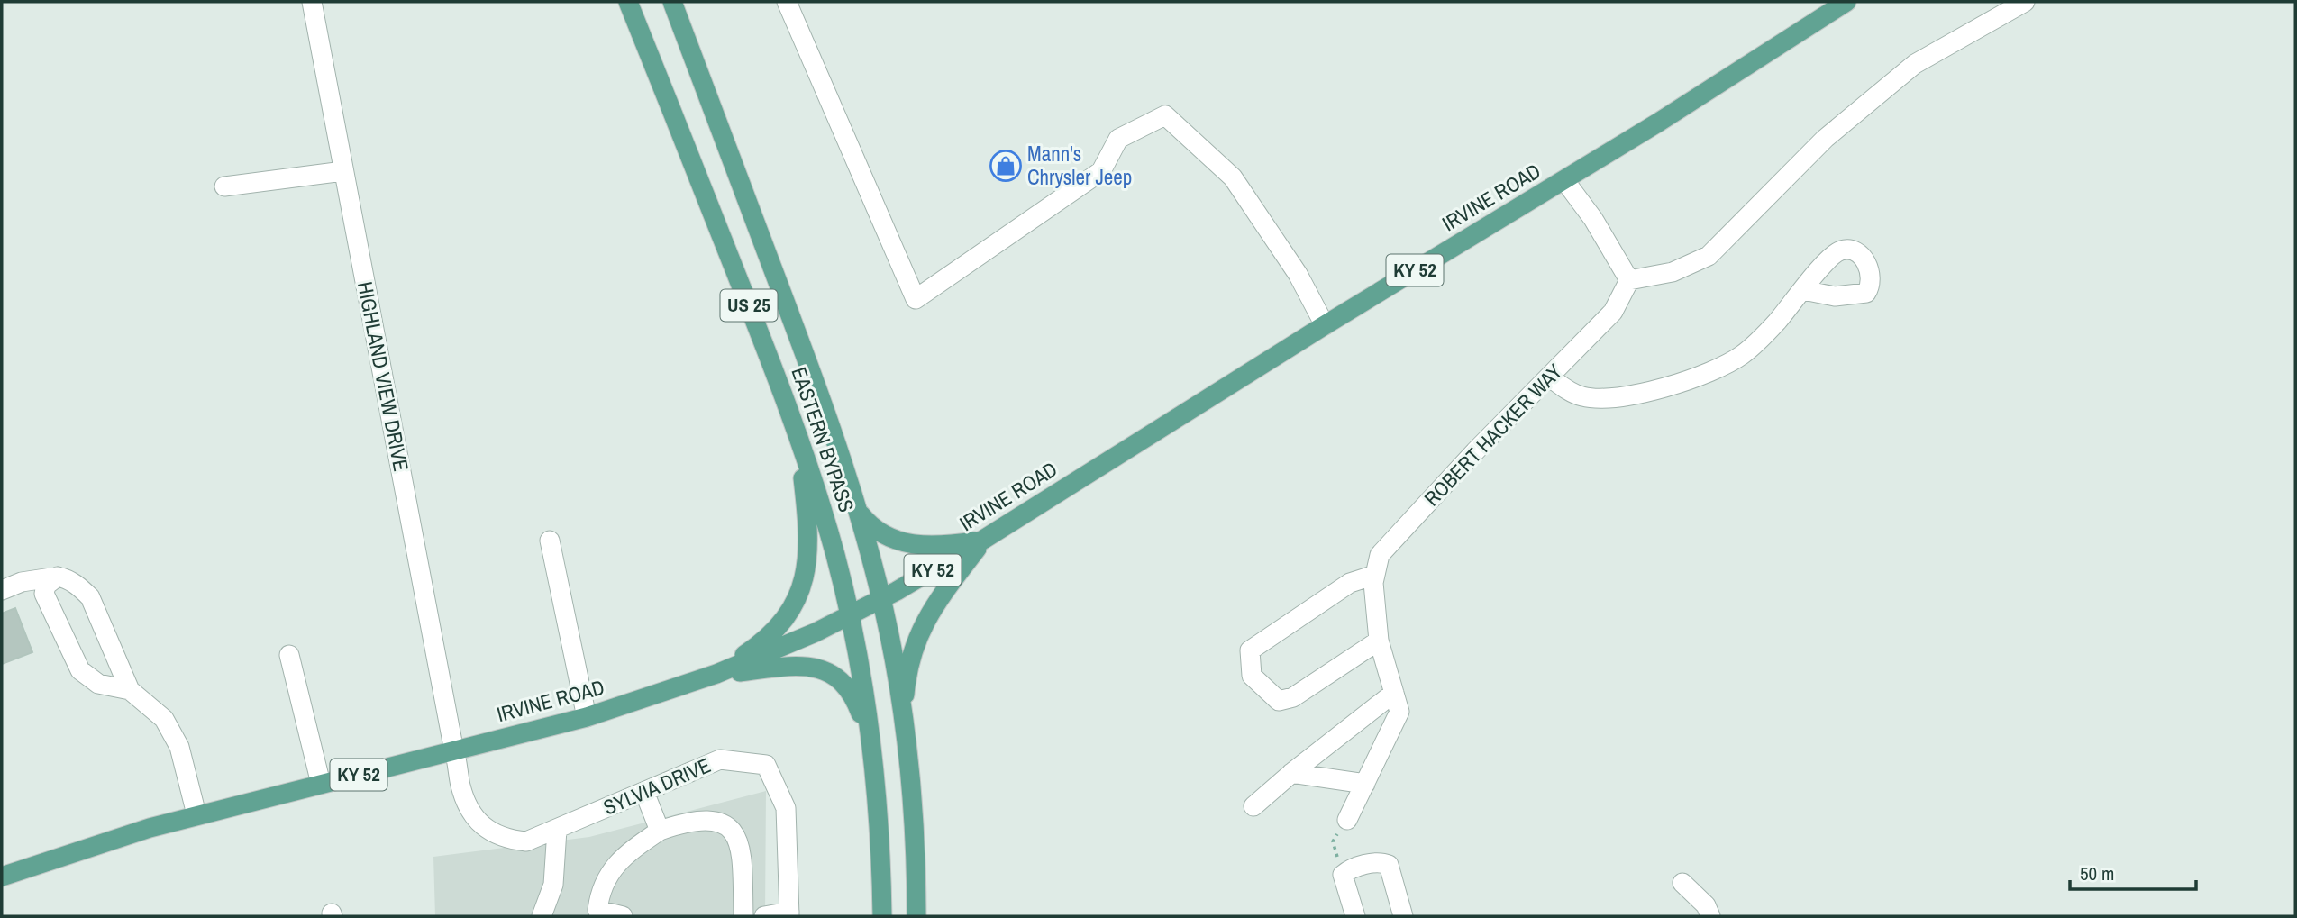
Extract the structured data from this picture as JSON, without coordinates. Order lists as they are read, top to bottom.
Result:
{
  "streets": {
    "main road": [
      "IRVINE ROAD",
      "KY 52",
      "US 25",
      "EASTERN BYPASS"
    ],
    "street": ["HIGHLAND VIEW DRIVE", "ROBERT HACKER WAY", "SYLVIA DRIVE"]
  },
  "crossings": [
    ["IRVINE ROAD", "HIGHLAND VIEW DRIVE"],
    ["IRVINE ROAD", "EASTERN BYPASS"],
    ["IRVINE ROAD", "SYLVIA DRIVE"],
    ["HIGHLAND VIEW DRIVE", "SYLVIA DRIVE"]
  ],
  "places": {
    "shop": ["Mann's Chrysler Jeep"]
  },
  "scale_bar": "50 m"
}
